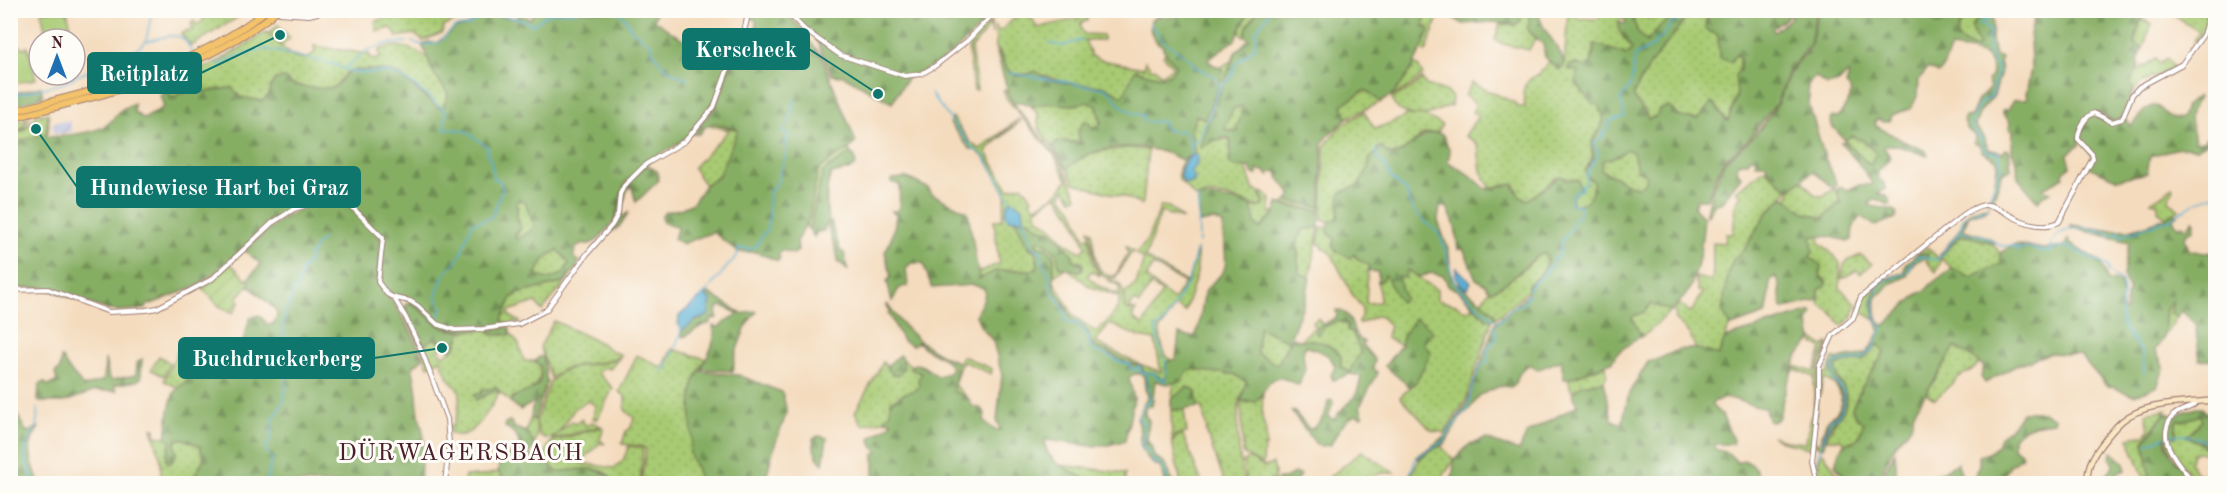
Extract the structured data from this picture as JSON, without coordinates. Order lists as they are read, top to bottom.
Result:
{
  "districts": ["DÜRWAGERSBACH"],
  "places": [
    "Reitplatz",
    "Kerscheck",
    "Hundewiese Hart bei Graz",
    "Buchdruckerberg"
  ],
  "north": "top"
}
